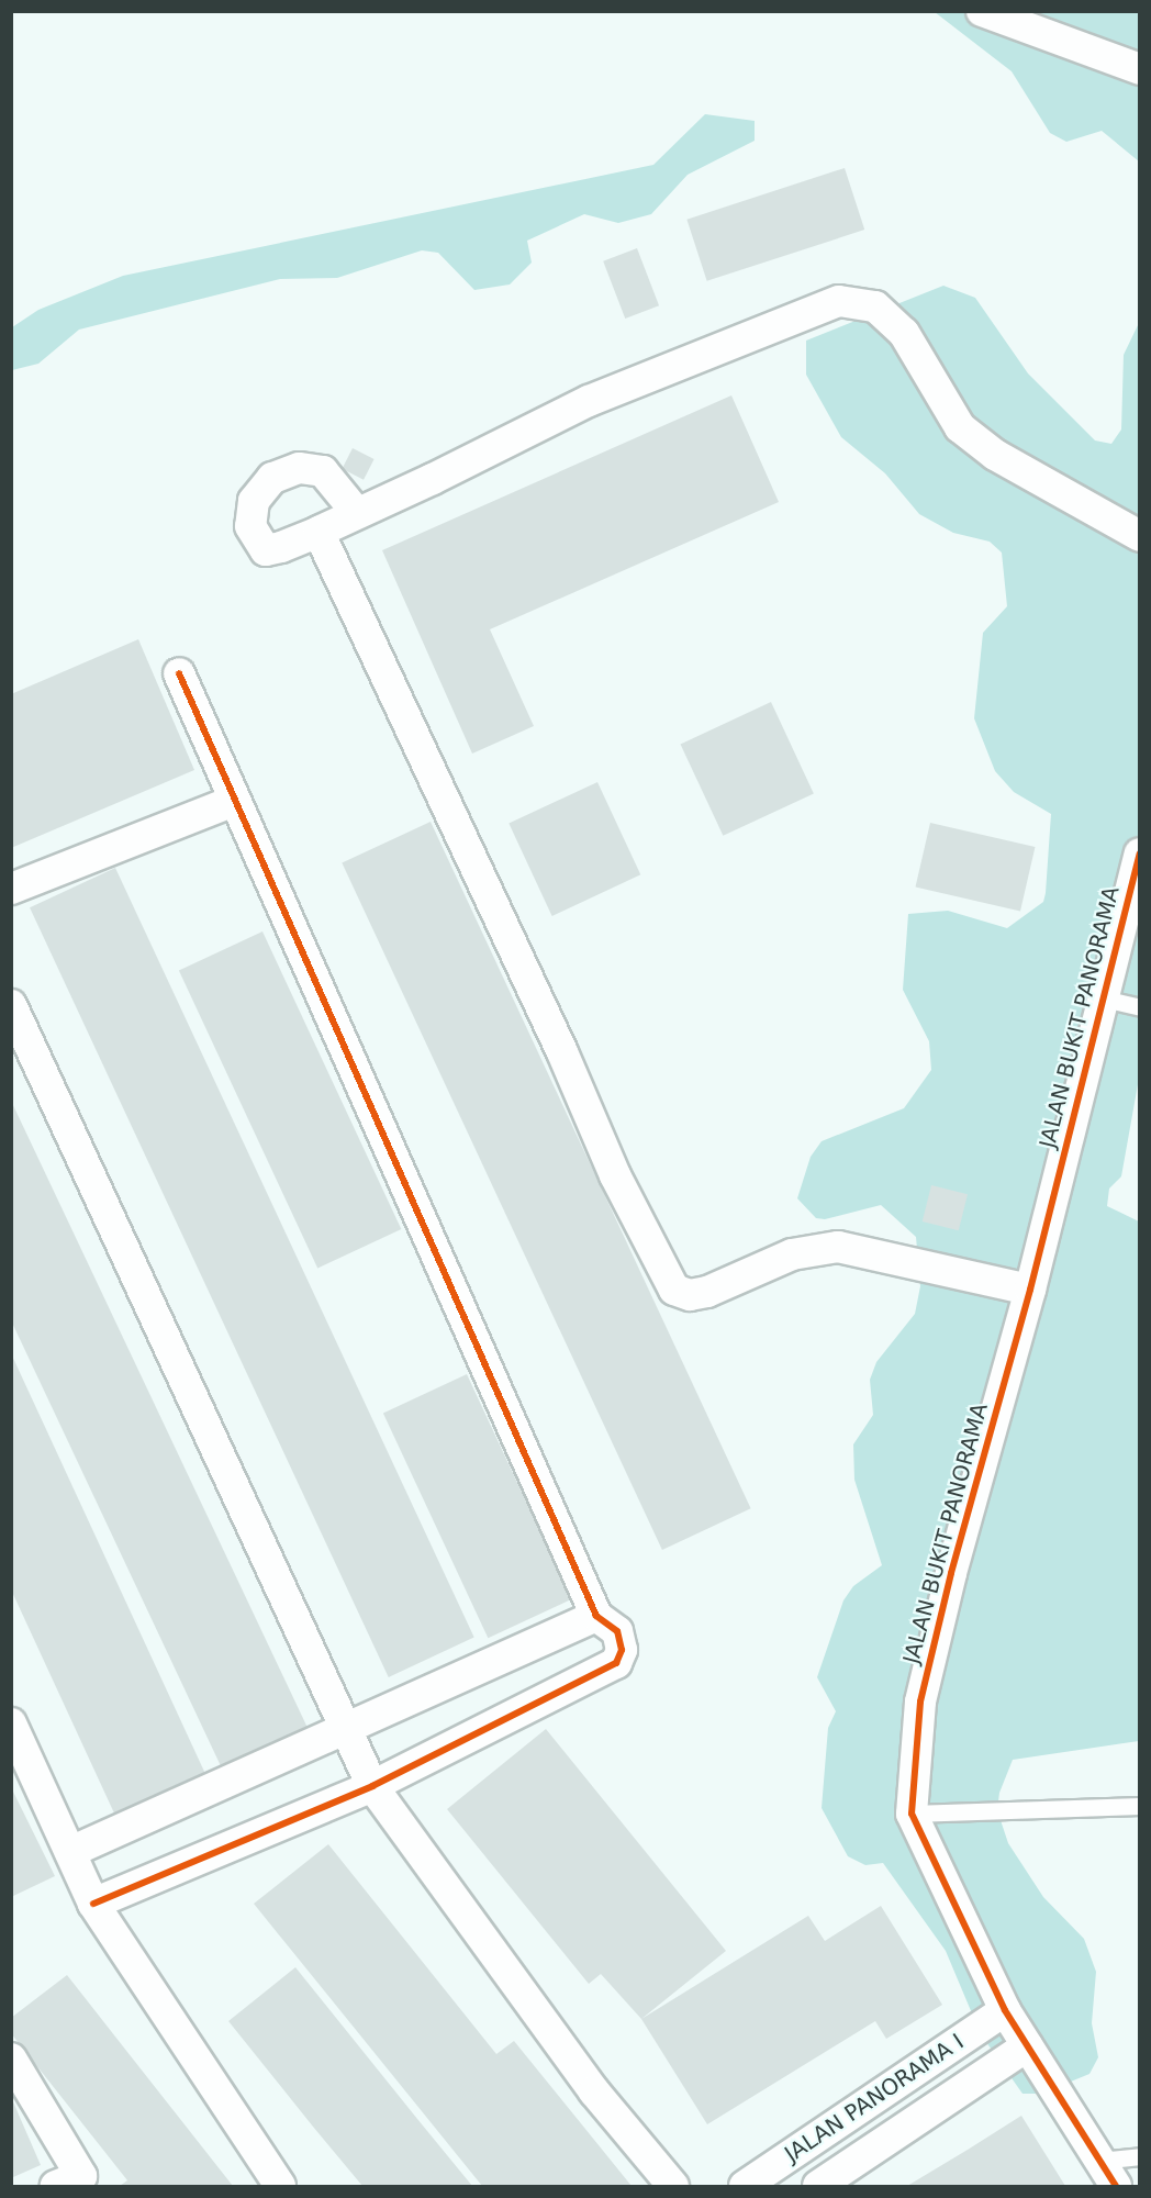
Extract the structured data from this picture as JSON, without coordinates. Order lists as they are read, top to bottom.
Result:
{
  "streets": {
    "street": ["JALAN BUKIT PANORAMA", "JALAN PANORAMA I"]
  },
  "crossings": [
    ["JALAN BUKIT PANORAMA", "JALAN PANORAMA I"]
  ]
}
